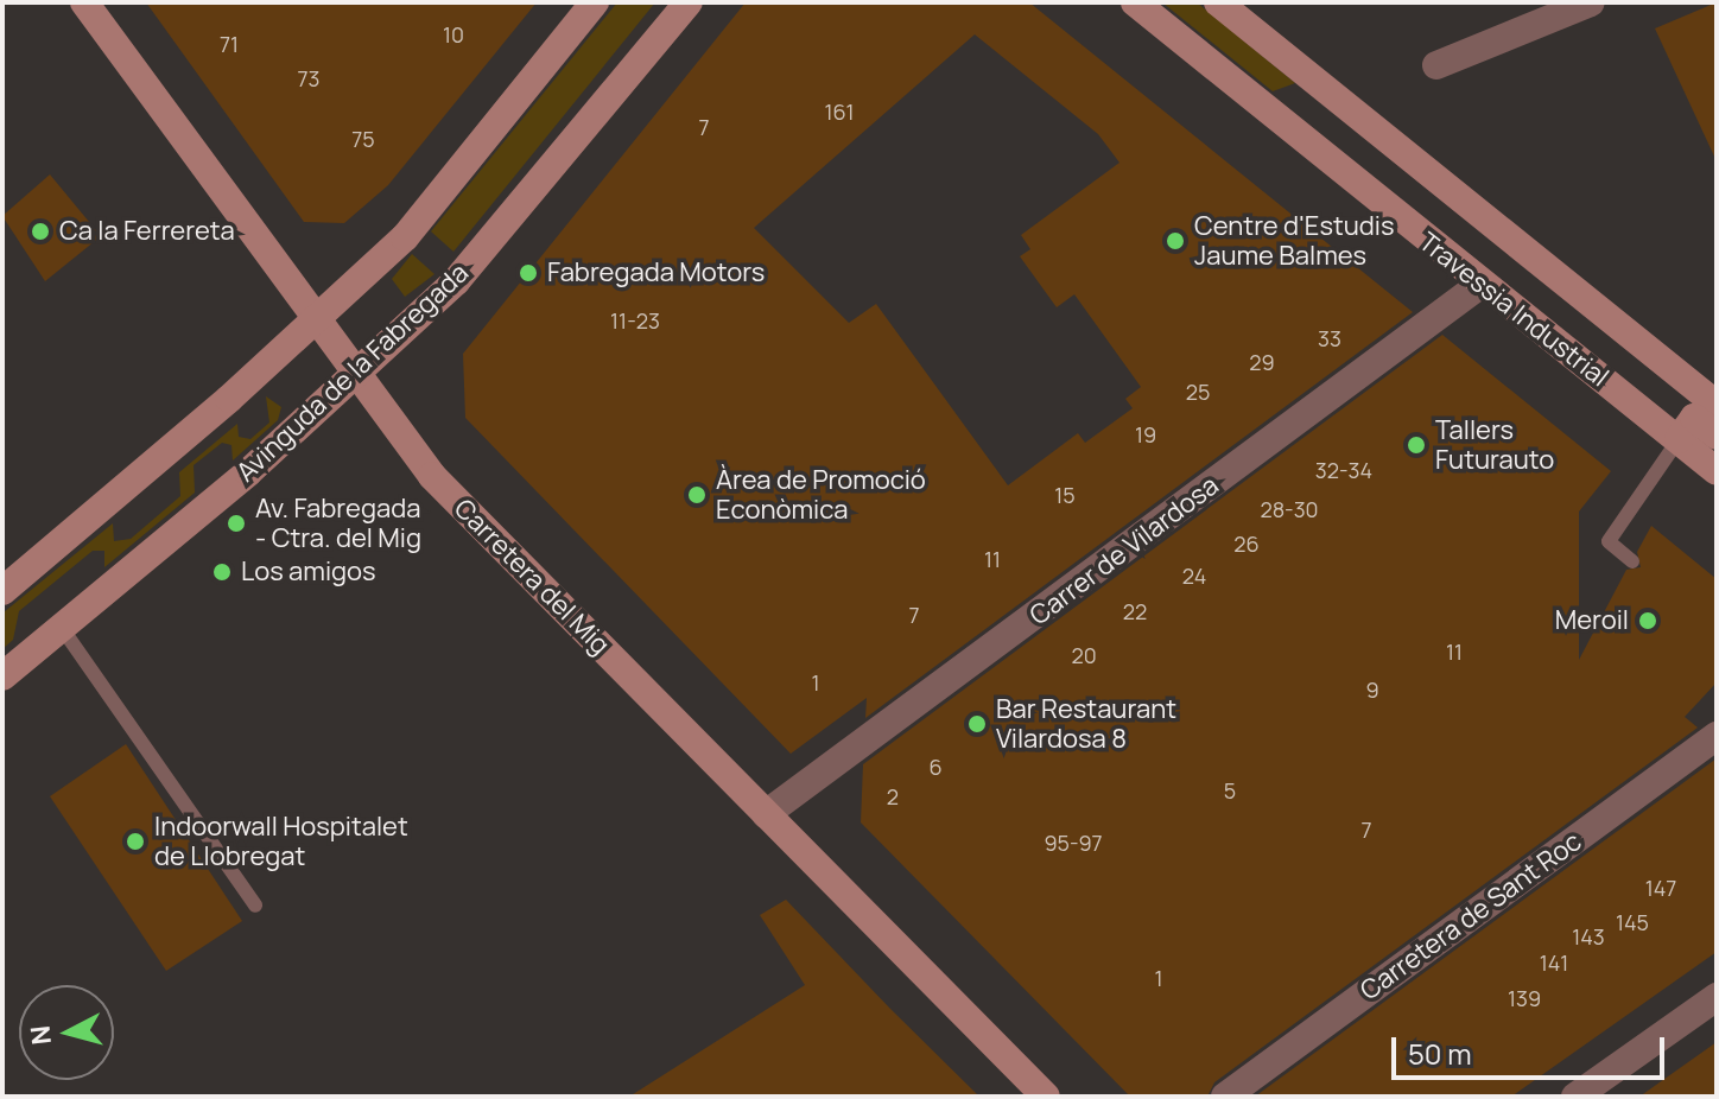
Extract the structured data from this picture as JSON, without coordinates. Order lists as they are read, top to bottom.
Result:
{
  "streets": {
    "street": [
      "Travessia Industrial",
      "Avinguda de la Fabregada",
      "Carrer de Vilardosa",
      "Carretera del Mig",
      "Carretera de Sant Roc"
    ]
  },
  "crossings": [
    ["Travessia Industrial", "Carrer de Vilardosa"],
    ["Avinguda de la Fabregada", "Carretera del Mig"],
    ["Carrer de Vilardosa", "Carretera del Mig"]
  ],
  "places": [
    "Ca la Ferrereta",
    "Centre d'Estudis Jaume Balmes",
    "Fabregada Motors",
    "Tallers Futurauto",
    "Àrea de Promoció Econòmica",
    "Av. Fabregada - Ctra. del Mig",
    "Los amigos",
    "Meroil",
    "Bar Restaurant Vilardosa 8",
    "Indoorwall Hospitalet de Llobregat"
  ],
  "house_numbers": [
    "10",
    "71",
    "73",
    "161",
    "7",
    "75",
    "11-23",
    "33",
    "29",
    "25",
    "19",
    "32-34",
    "15",
    "28-30",
    "26",
    "11",
    "24",
    "22",
    "7",
    "11",
    "20",
    "1",
    "9",
    "6",
    "5",
    "2",
    "7",
    "95-97",
    "147",
    "145",
    "143",
    "141",
    "1",
    "139"
  ],
  "scale_bar": "50 m",
  "north": "left"
}
